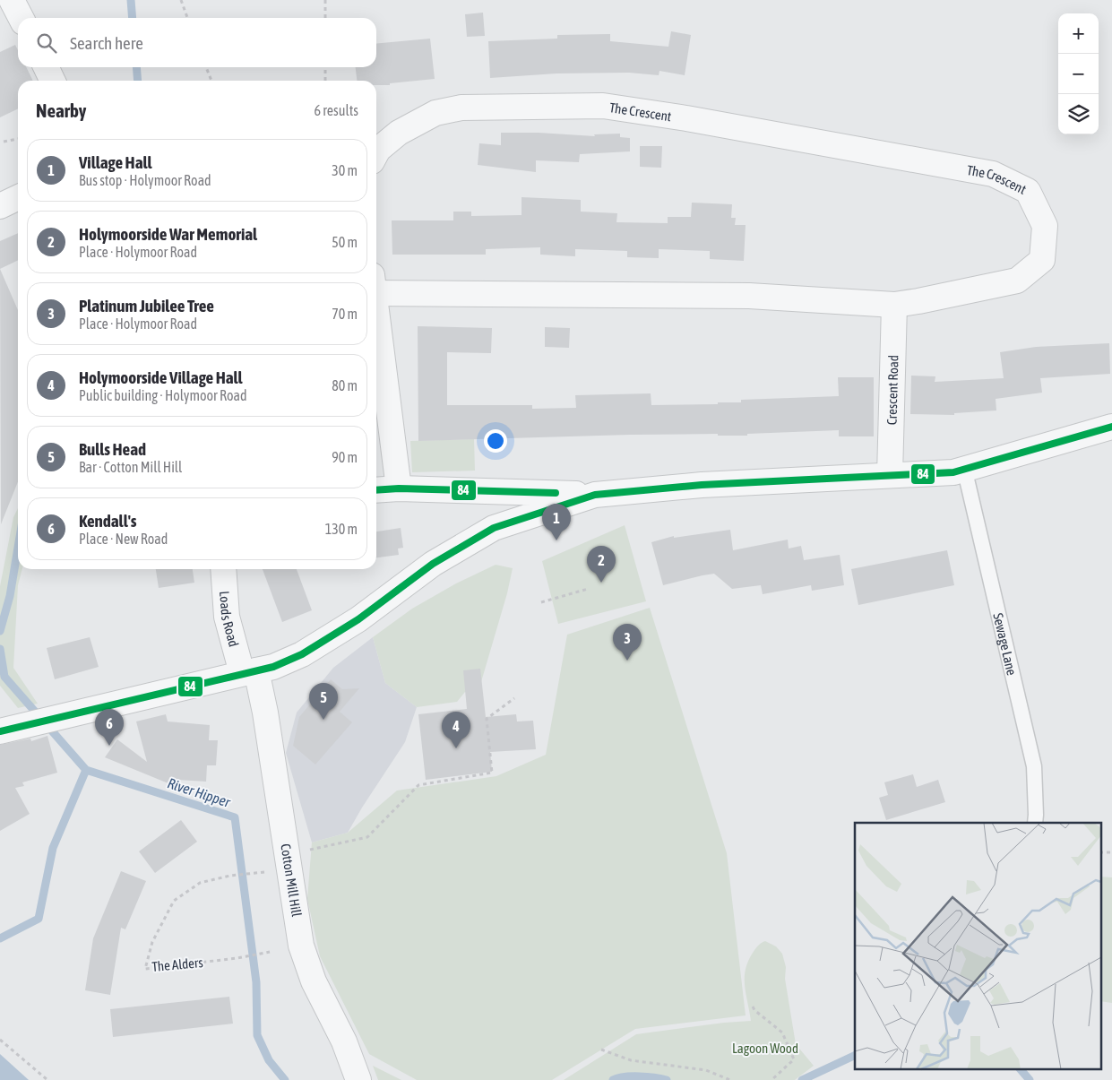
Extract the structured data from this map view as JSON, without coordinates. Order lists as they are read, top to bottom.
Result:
{
  "streets": {
    "street": [
      "The Crescent",
      "Crescent Road",
      "Loads Road",
      "Cotton Mill Hill"
    ],
    "lane": ["Sewage Lane"],
    "path": ["The Alders"]
  },
  "crossings": [
    ["The Crescent", "Crescent Road"],
    ["Loads Road", "Cotton Mill Hill"]
  ],
  "water": ["River Hipper"],
  "parks": ["Lagoon Wood"],
  "lines": ["transit line 84"],
  "page": {
    "map_buttons": ["+", "−"],
    "search": "Search here",
    "heading": ["Nearby", "6 results"],
    "list": [
      {
        "mark": "1",
        "name": "Village Hall",
        "note": "Bus stop · Holymoor Road",
        "value": "30 m"
      },
      {
        "mark": "2",
        "name": "Holymoorside War Memorial",
        "note": "Place · Holymoor Road",
        "value": "50 m"
      },
      {
        "mark": "3",
        "name": "Platinum Jubilee Tree",
        "note": "Place · Holymoor Road",
        "value": "70 m"
      },
      {
        "mark": "4",
        "name": "Holymoorside Village Hall",
        "note": "Public building · Holymoor Road",
        "value": "80 m"
      },
      {
        "mark": "5",
        "name": "Bulls Head",
        "note": "Bar · Cotton Mill Hill",
        "value": "90 m"
      },
      {
        "mark": "6",
        "name": "Kendall's",
        "note": "Place · New Road",
        "value": "130 m"
      }
    ],
    "pins": [
      "1",
      "2",
      "3",
      "5",
      "6",
      "4"
    ]
  }
}
